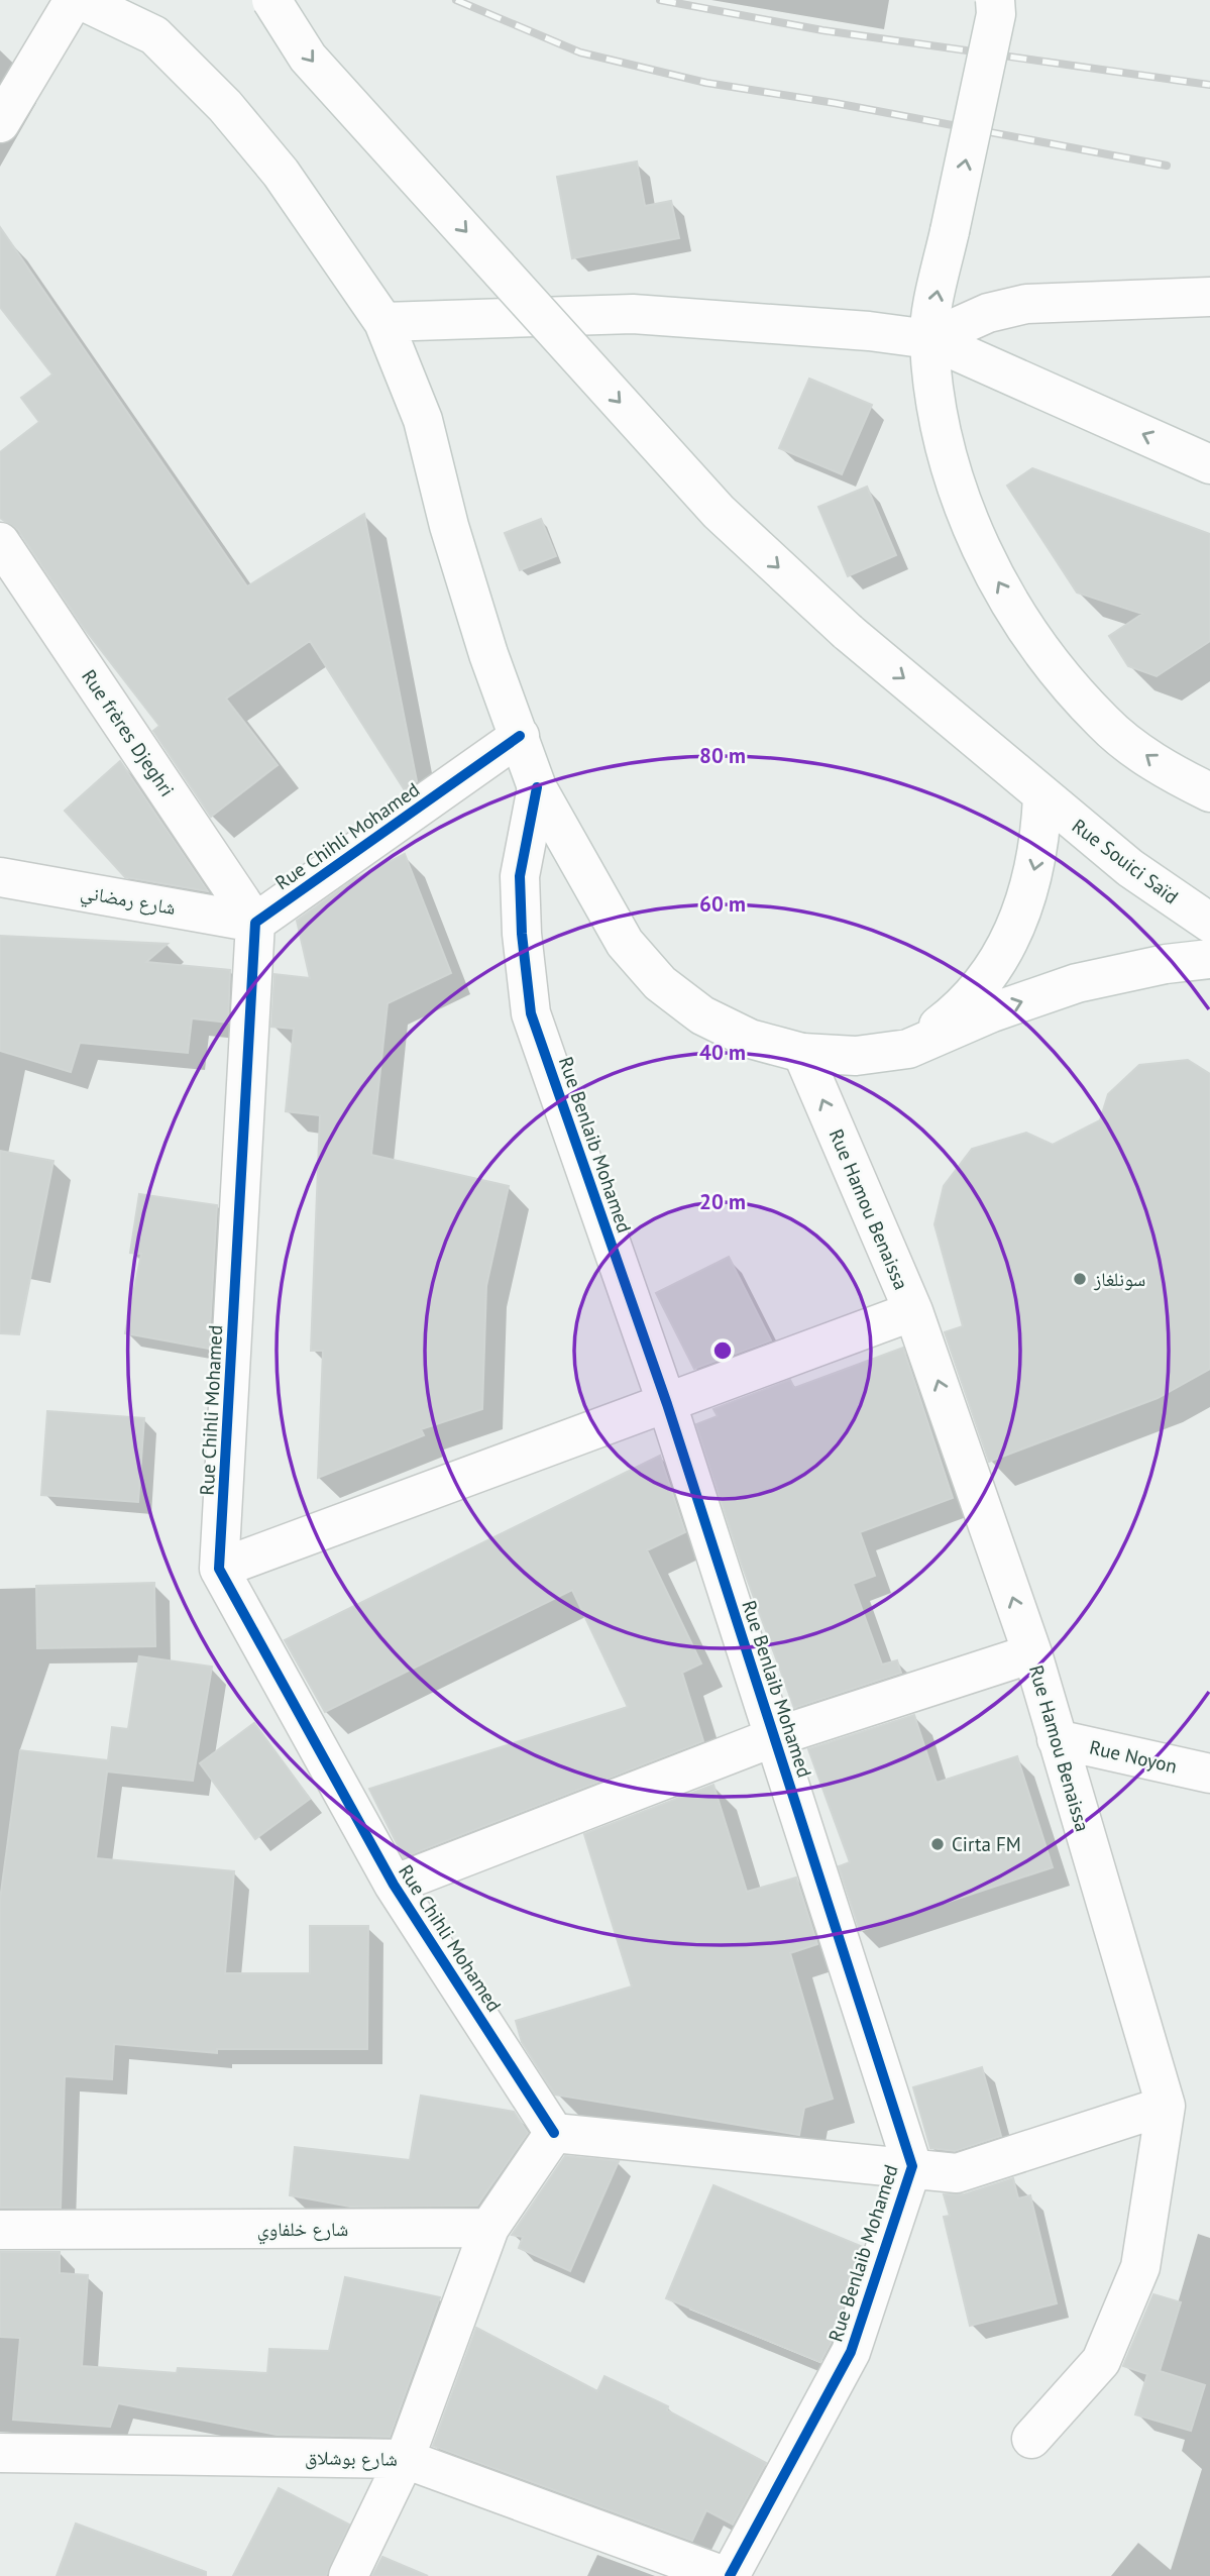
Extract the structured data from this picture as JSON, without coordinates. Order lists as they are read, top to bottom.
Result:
{
  "streets": {
    "street": [
      "Rue frères Djeghri",
      "Rue Chihli Mohamed",
      "Rue Souici Saïd",
      "شارع رمضاني",
      "Rue Benlaib Mohamed",
      "Rue Hamou Benaissa",
      "Rue Noyon",
      "شارع خلفاوي",
      "شارع بوشلاق"
    ]
  },
  "crossings": [
    ["Rue frères Djeghri", "Rue Chihli Mohamed"],
    ["Rue frères Djeghri", "شارع رمضاني"],
    ["Rue Chihli Mohamed", "شارع رمضاني"],
    ["Rue Benlaib Mohamed", "شارع بوشلاق"],
    ["Rue Hamou Benaissa", "Rue Noyon"]
  ],
  "one_way": ["Rue Hamou Benaissa"],
  "places": ["سونلغاز", "Cirta FM"],
  "rings": [
    "80 m",
    "60 m",
    "40 m",
    "20 m"
  ]
}
